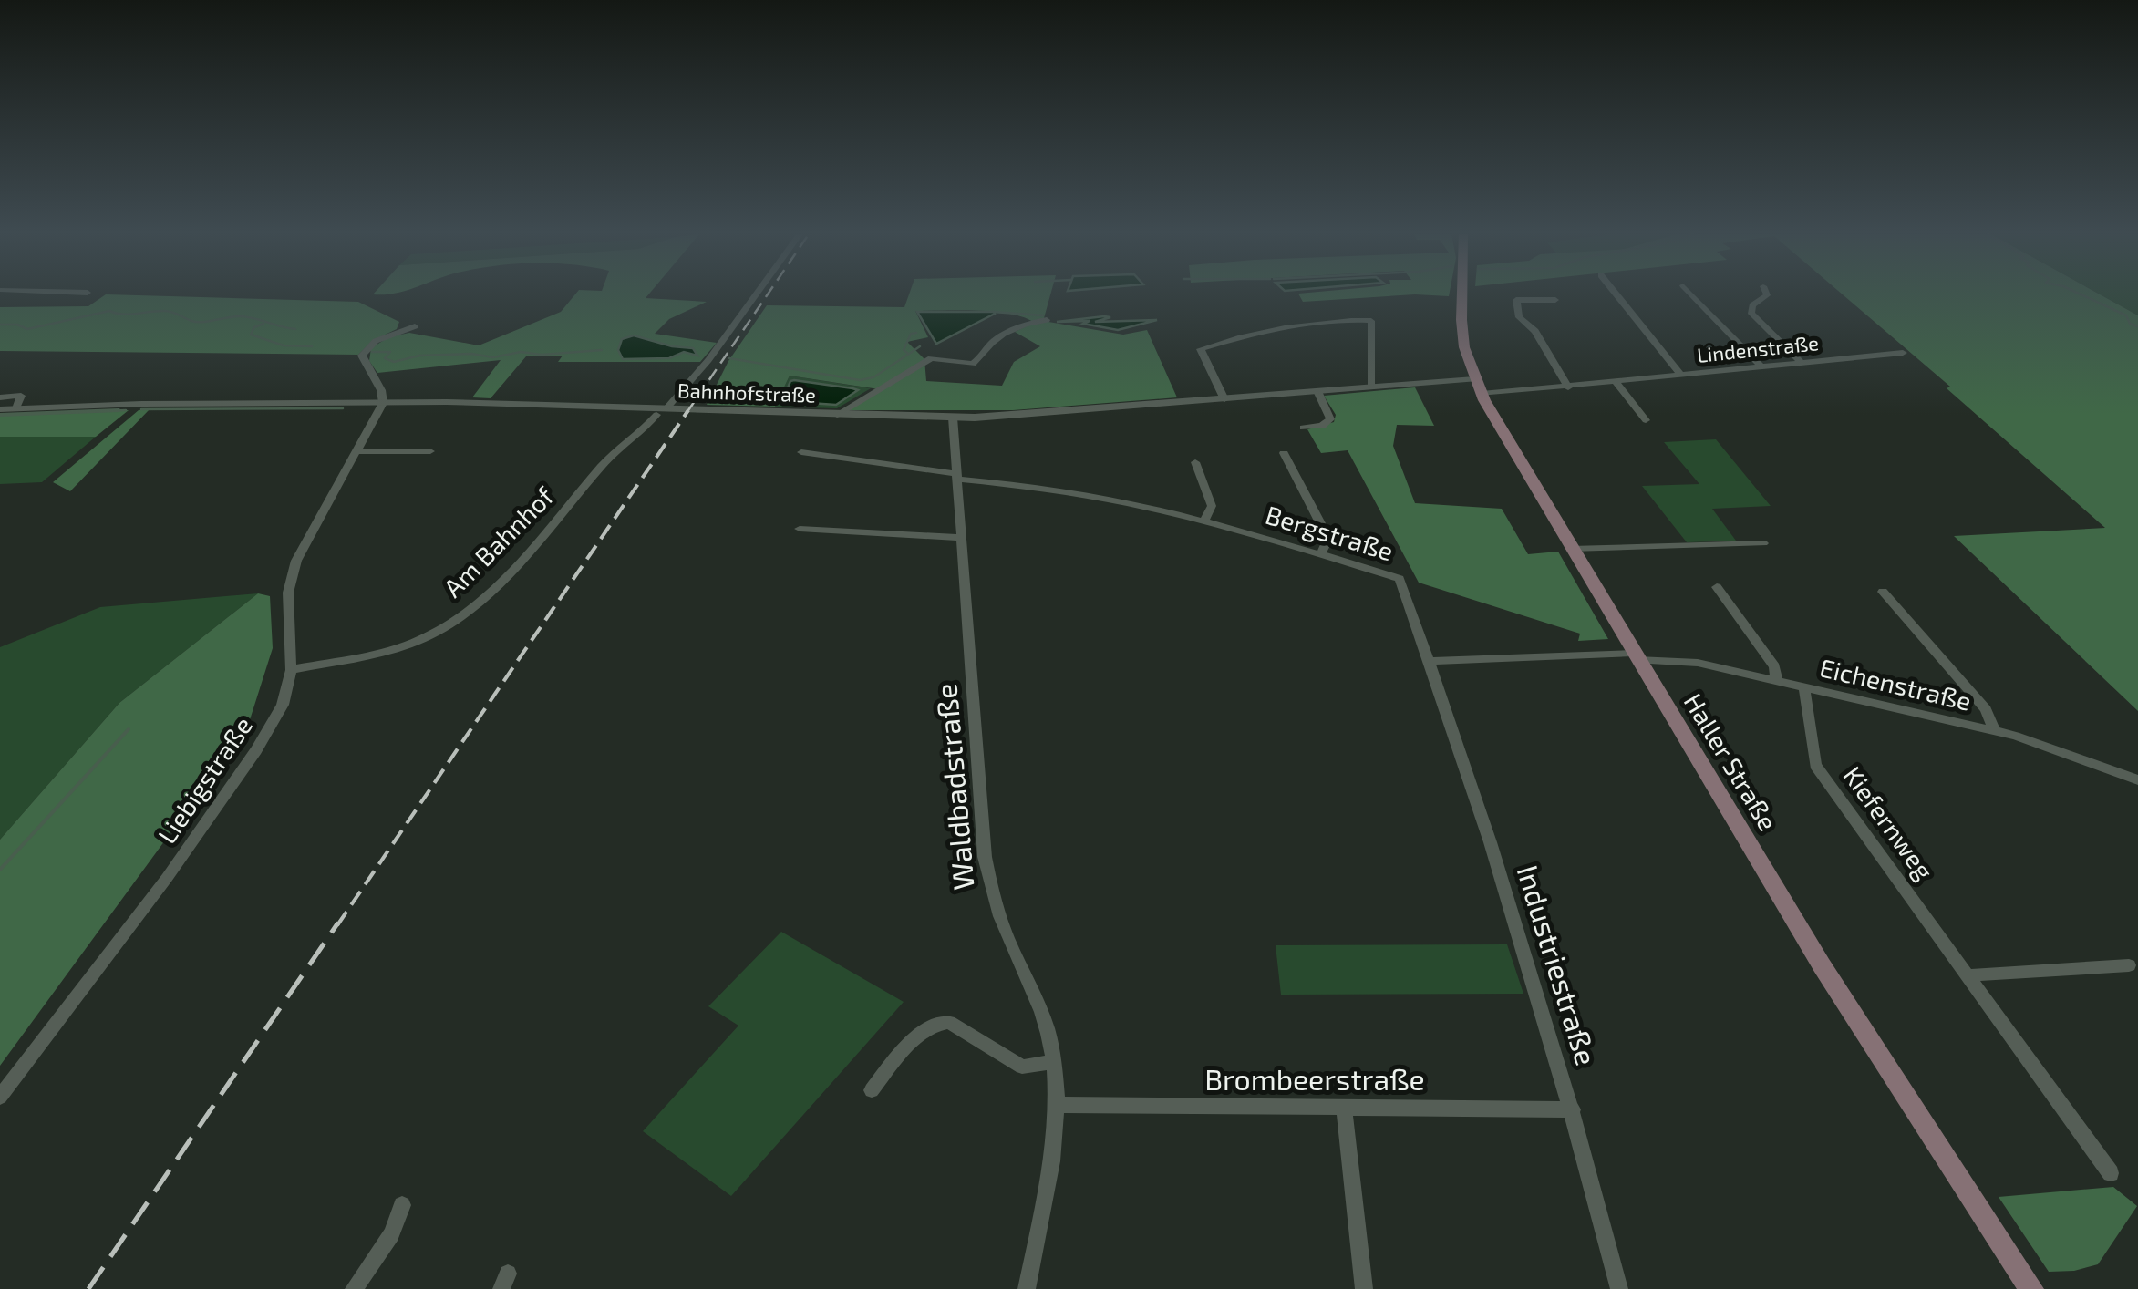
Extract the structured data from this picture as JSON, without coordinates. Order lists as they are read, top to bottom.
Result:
{
  "streets": {
    "main road": ["Haller Straße"],
    "street": [
      "Lindenstraße",
      "Bahnhofstraße",
      "Bergstraße",
      "Am Bahnhof",
      "Eichenstraße",
      "Liebigstraße",
      "Waldbadstraße",
      "Kiefernweg",
      "Industriestraße",
      "Brombeerstraße"
    ]
  },
  "crossings": [
    ["Lindenstraße", "Haller Straße"],
    ["Bahnhofstraße", "Am Bahnhof"],
    ["Bahnhofstraße", "Haller Straße"],
    ["Bahnhofstraße", "Liebigstraße"],
    ["Bahnhofstraße", "Waldbadstraße"],
    ["Bergstraße", "Waldbadstraße"],
    ["Bergstraße", "Industriestraße"],
    ["Am Bahnhof", "Liebigstraße"],
    ["Eichenstraße", "Haller Straße"],
    ["Eichenstraße", "Kiefernweg"],
    ["Waldbadstraße", "Brombeerstraße"],
    ["Industriestraße", "Brombeerstraße"]
  ]
}
